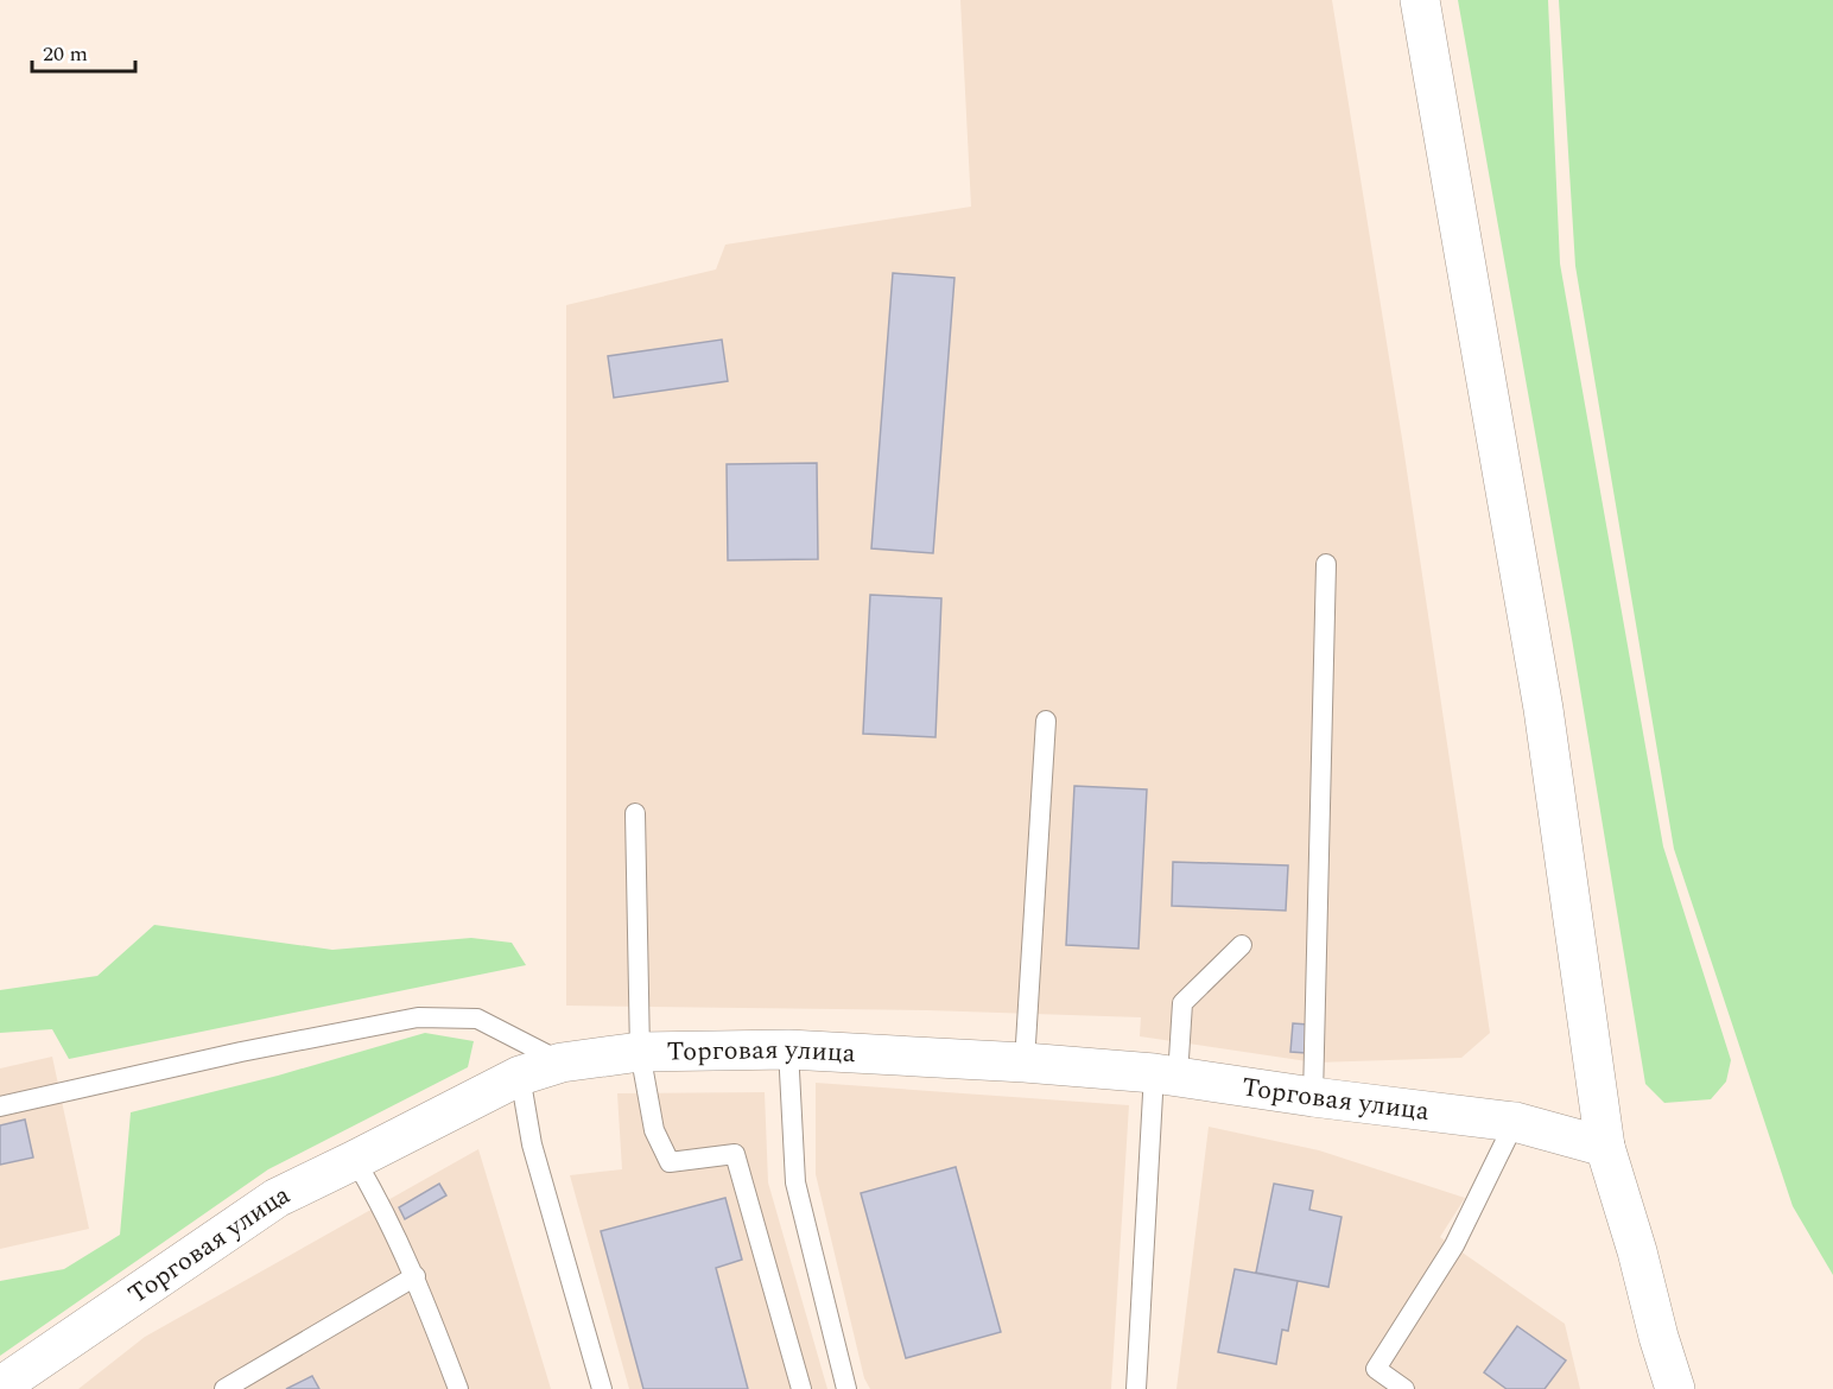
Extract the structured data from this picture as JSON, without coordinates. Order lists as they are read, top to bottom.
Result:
{
  "streets": {
    "street": ["Торговая улица"]
  },
  "scale_bar": "20 m"
}
